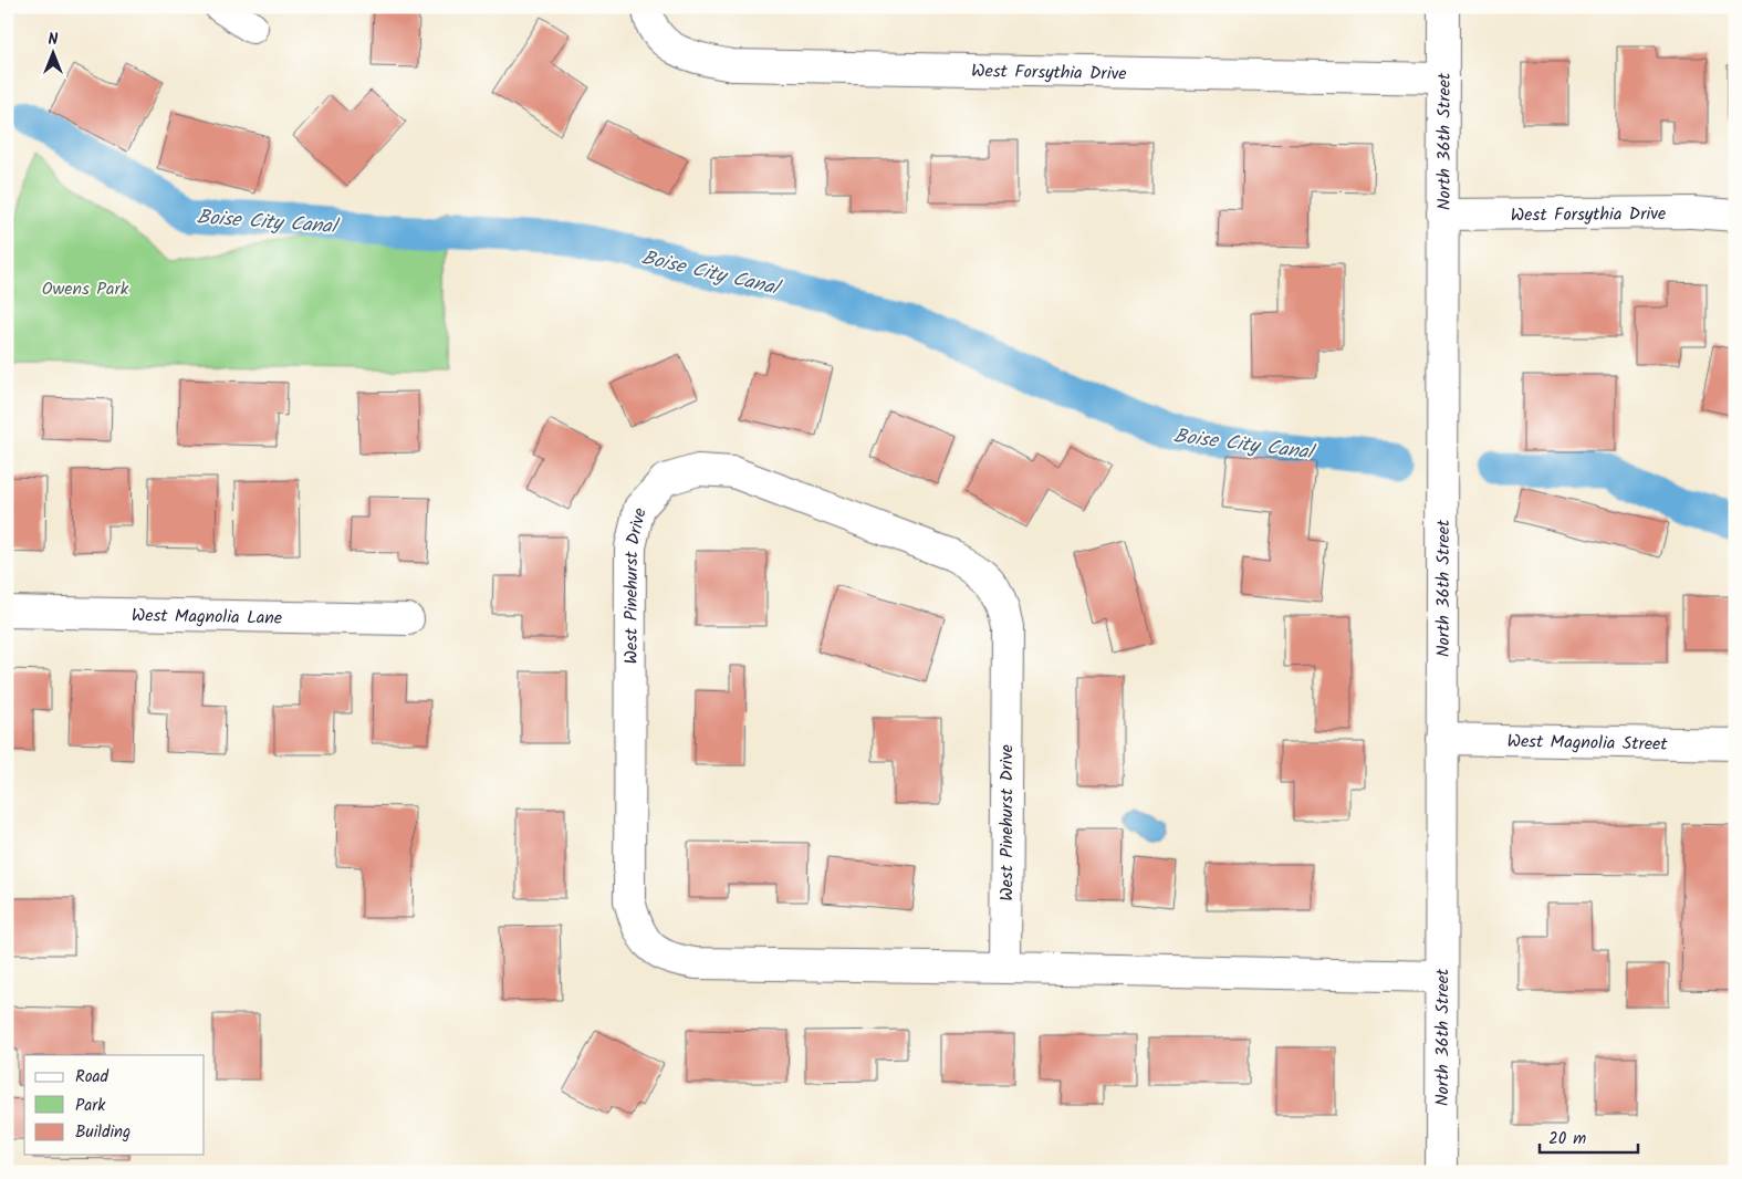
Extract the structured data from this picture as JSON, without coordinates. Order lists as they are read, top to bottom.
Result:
{
  "streets": {
    "street": [
      "West Forsythia Drive",
      "North 36th Street",
      "West Pinehurst Drive",
      "West Magnolia Lane",
      "West Magnolia Street"
    ]
  },
  "crossings": [
    ["West Forsythia Drive", "North 36th Street"],
    ["North 36th Street", "West Pinehurst Drive"],
    ["North 36th Street", "West Magnolia Street"]
  ],
  "water": ["Boise City Canal"],
  "parks": ["Owens Park"],
  "legend": ["Road", "Park", "Building"],
  "scale_bar": "20 m",
  "north": "top"
}
